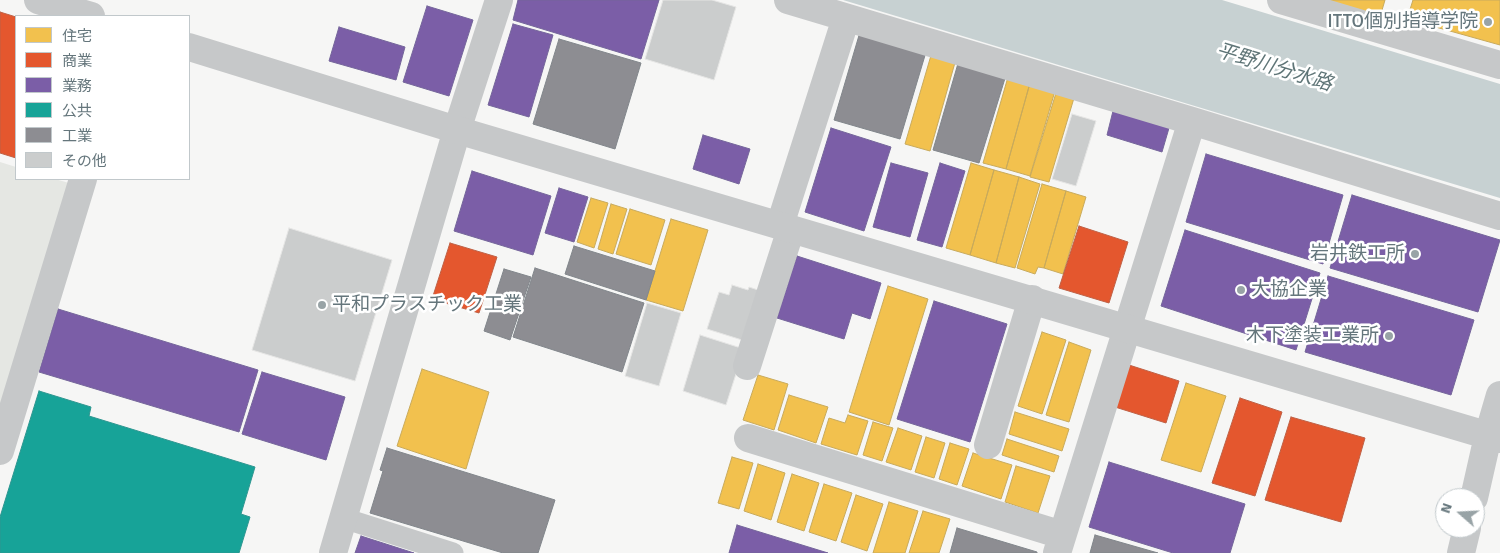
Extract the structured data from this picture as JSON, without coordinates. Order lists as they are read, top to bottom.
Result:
{
  "water": ["平野川分水路"],
  "places": [
    "ITTO個別指導学院",
    "岩井鉄工所",
    "大協企業",
    "平和プラスチック工業",
    "木下塗装工業所"
  ],
  "legend": [
    "住宅",
    "商業",
    "業務",
    "公共",
    "工業",
    "その他"
  ],
  "north": "left"
}
